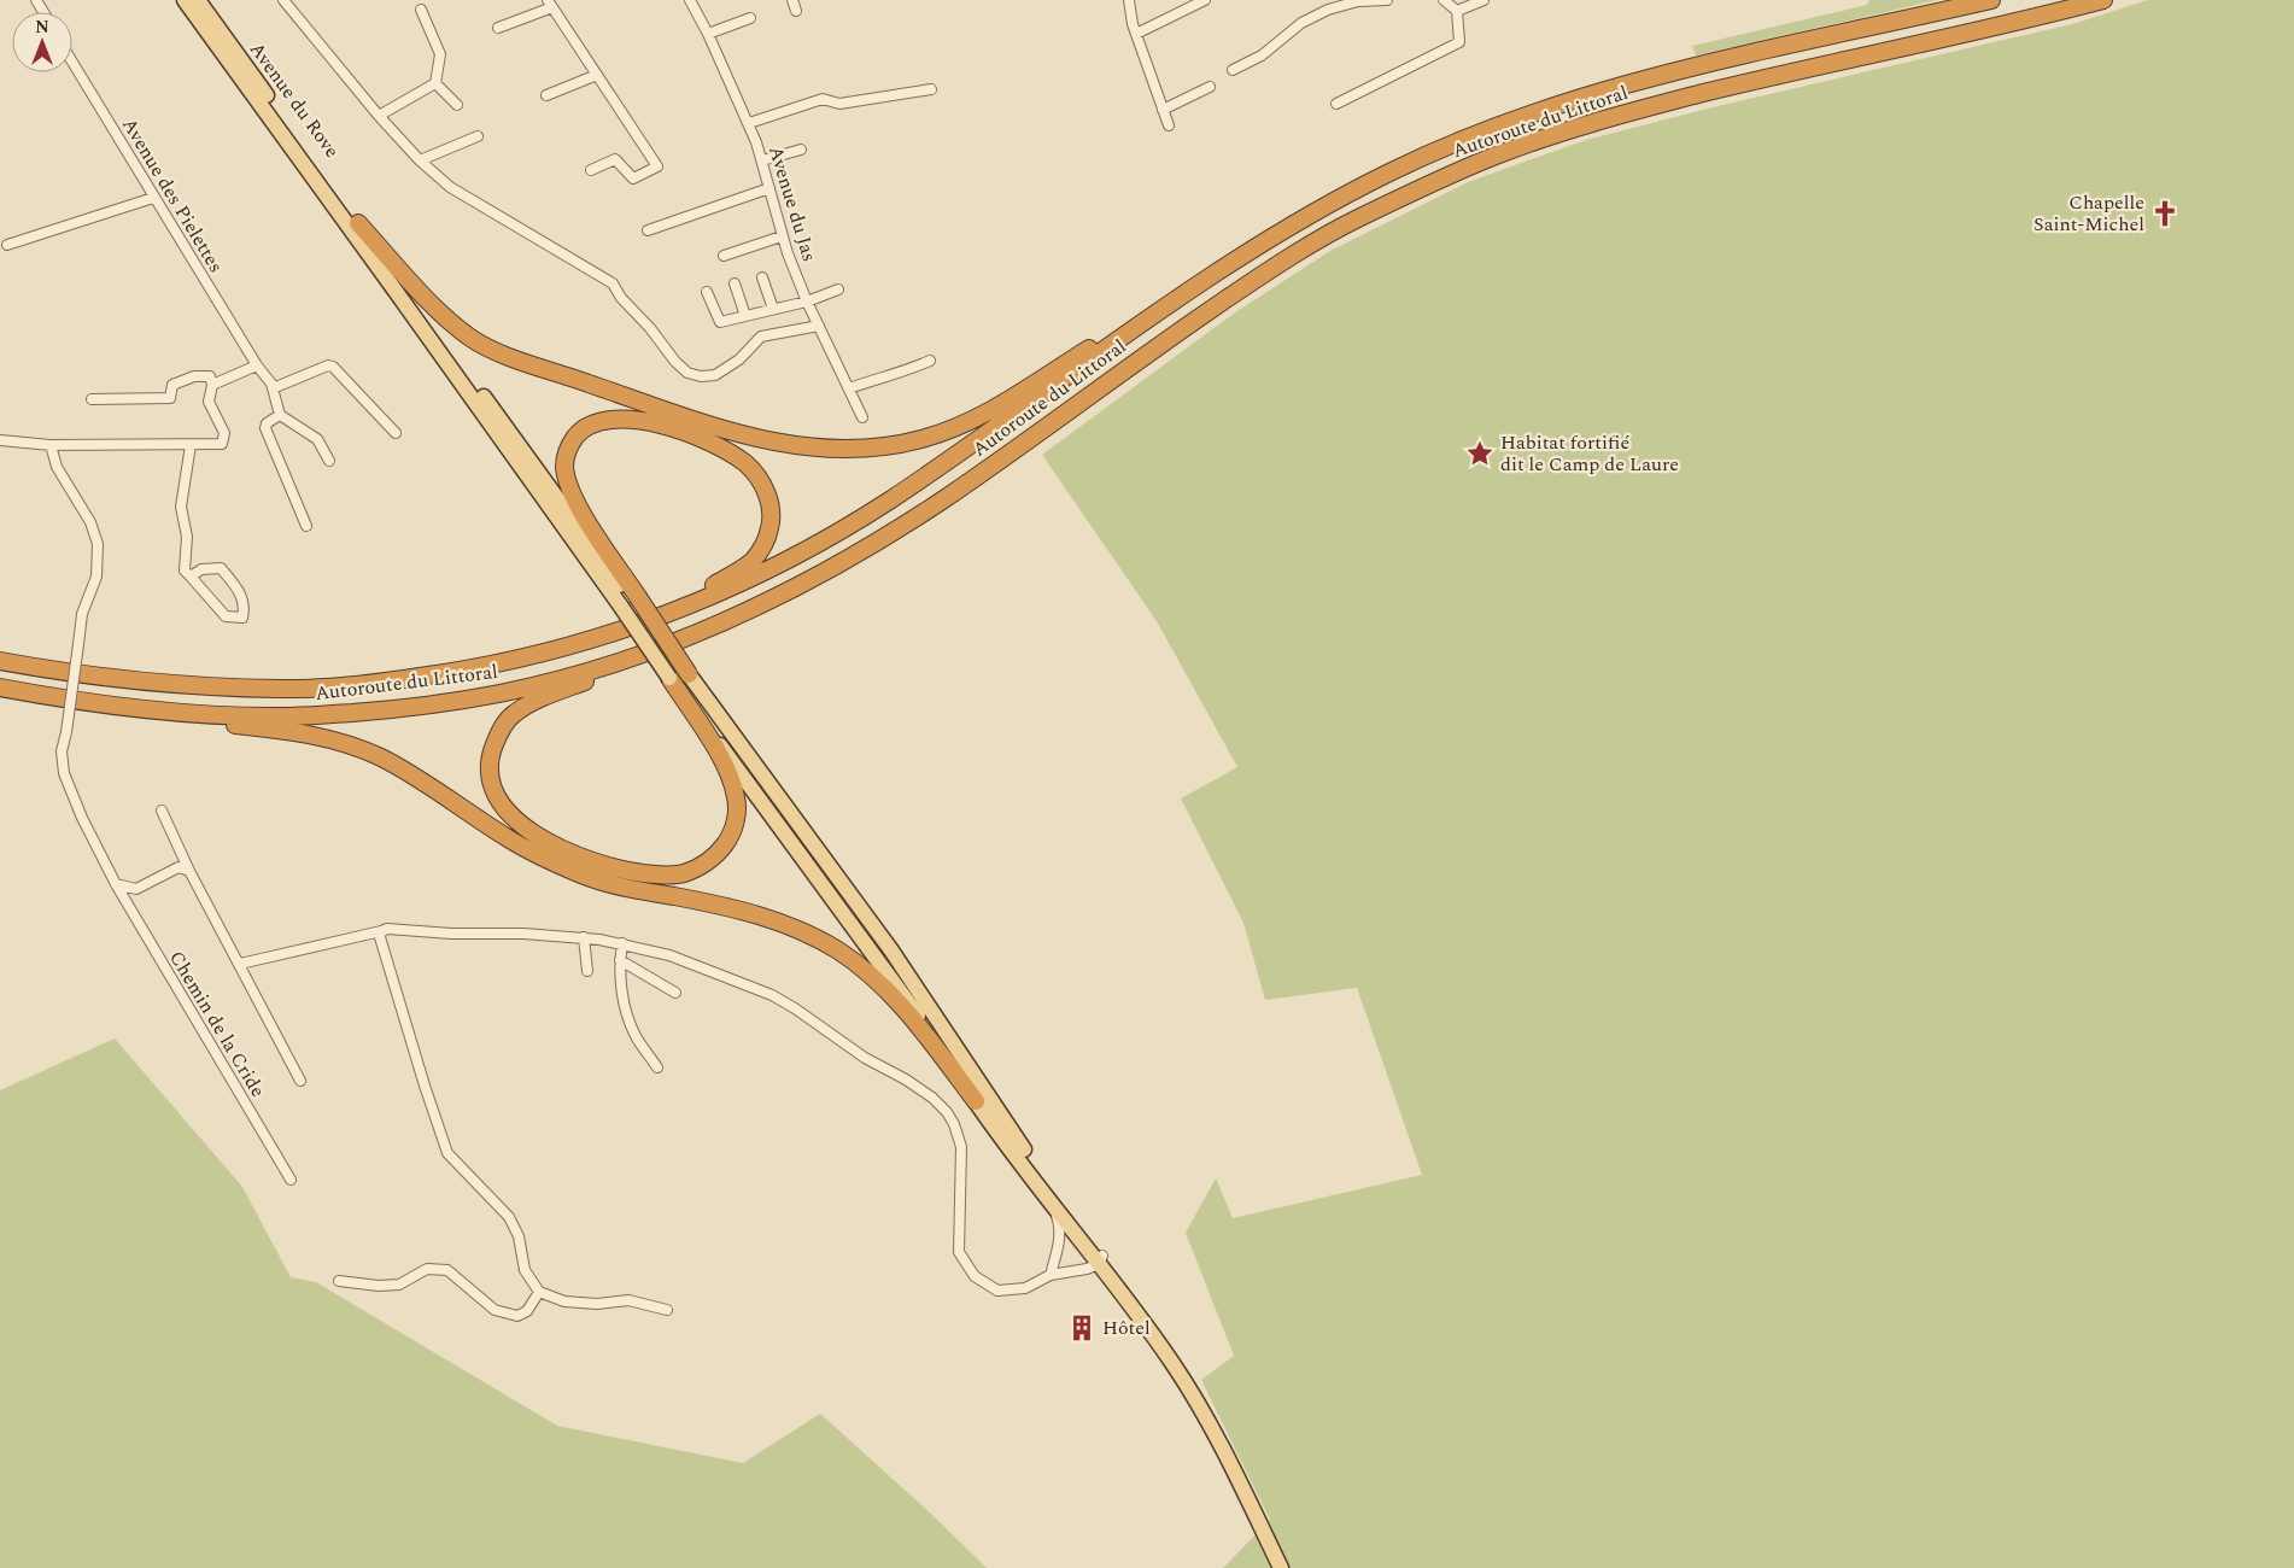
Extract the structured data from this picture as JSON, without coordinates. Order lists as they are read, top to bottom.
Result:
{
  "streets": {
    "highway": ["Autoroute du Littoral"],
    "main road": ["Avenue du Rove"],
    "street": ["Avenue des Pielettes", "Avenue du Jas", "Chemin de la Cride"]
  },
  "places": {
    "church": ["Chapelle Saint-Michel"],
    "place": ["Habitat fortifié dit le Camp de Laure"],
    "building": ["Hôtel"]
  },
  "north": "top"
}
